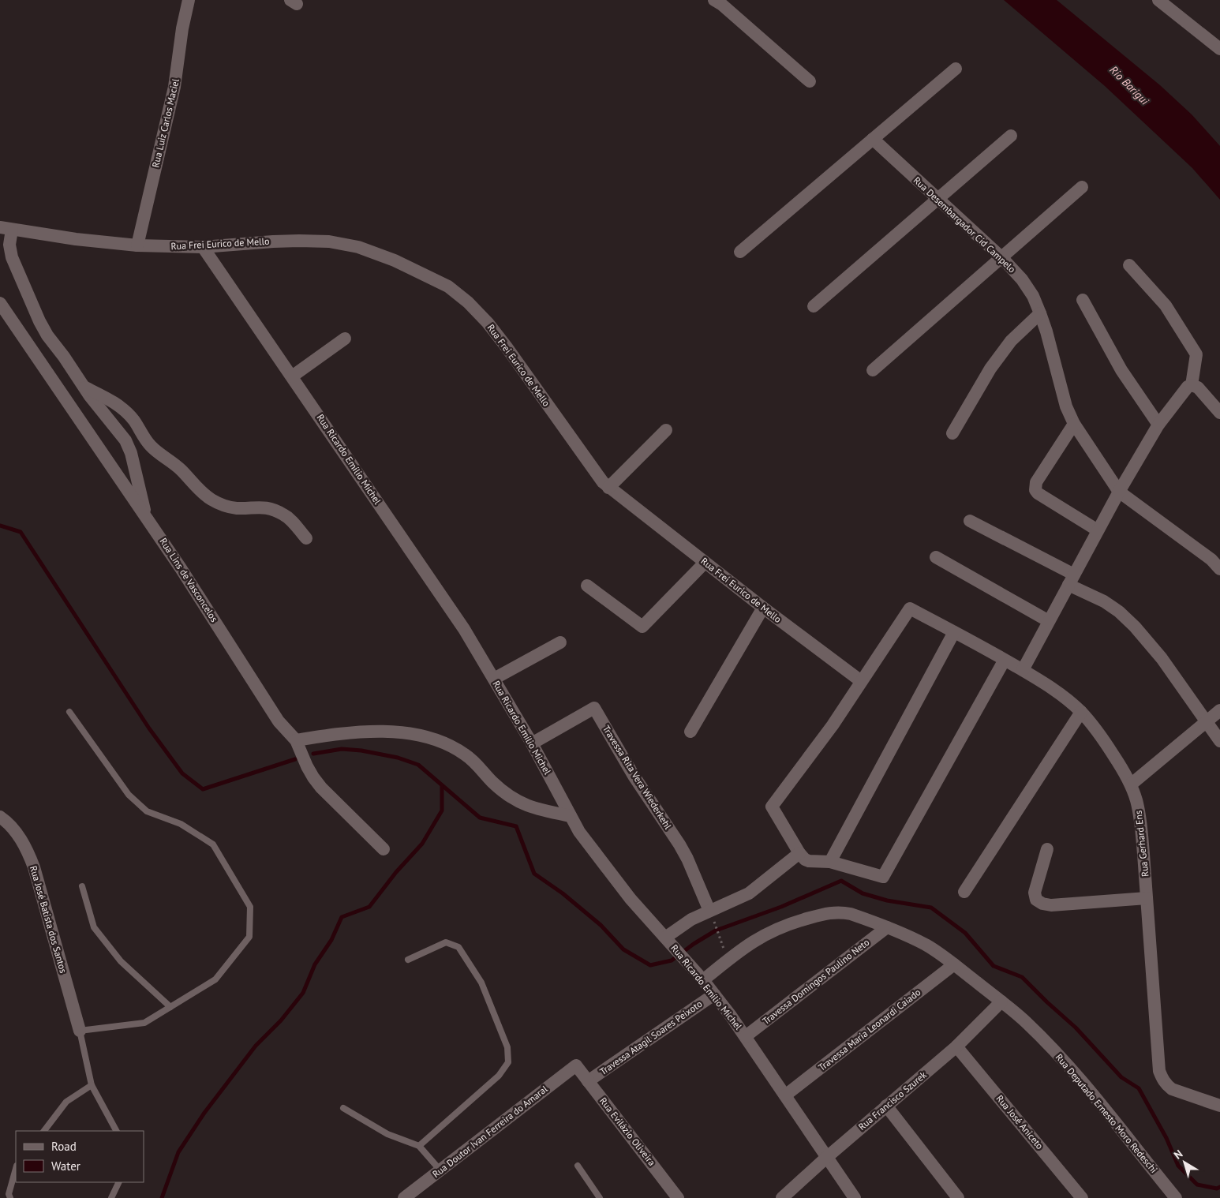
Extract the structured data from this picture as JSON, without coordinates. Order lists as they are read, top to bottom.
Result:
{
  "streets": {
    "street": [
      "Rua Luiz Carlos Maciel",
      "Rua Desembargador Cid Campelo",
      "Rua Frei Eurico de Mello",
      "Rua Ricardo Emílio Michel",
      "Rua Lins de Vasconcelos",
      "Travessa Rita Vera Wiederkehl",
      "Rua Gerhard Ens",
      "Rua José Batista dos Santos",
      "Travessa Domingos Paulino Neto",
      "Travessa Maria Leonardi Caiado",
      "Travessa Atagil Soares Peixoto",
      "Rua Francisco Szurek",
      "Rua Deputado Ernesto Moro Redeschi",
      "Rua José Aniceto",
      "Rua Doutor Ivan Ferreira do Amaral",
      "Rua Evilázio Oliveira"
    ]
  },
  "crossings": [
    ["Rua Luiz Carlos Maciel", "Rua Frei Eurico de Mello"],
    ["Rua Frei Eurico de Mello", "Rua Ricardo Emílio Michel"],
    ["Rua Frei Eurico de Mello", "Rua Gerhard Ens"],
    ["Rua Ricardo Emílio Michel", "Travessa Rita Vera Wiederkehl"],
    ["Rua Ricardo Emílio Michel", "Travessa Domingos Paulino Neto"],
    ["Rua Ricardo Emílio Michel", "Travessa Maria Leonardi Caiado"],
    ["Rua Ricardo Emílio Michel", "Travessa Atagil Soares Peixoto"],
    ["Rua Ricardo Emílio Michel", "Rua Francisco Szurek"],
    ["Travessa Domingos Paulino Neto", "Rua Deputado Ernesto Moro Redeschi"],
    ["Travessa Maria Leonardi Caiado", "Rua Deputado Ernesto Moro Redeschi"],
    ["Travessa Atagil Soares Peixoto", "Rua Evilázio Oliveira"],
    ["Rua Francisco Szurek", "Rua Deputado Ernesto Moro Redeschi"],
    ["Rua Francisco Szurek", "Rua José Aniceto"],
    ["Rua Doutor Ivan Ferreira do Amaral", "Rua Evilázio Oliveira"]
  ],
  "water": ["Rio Barigui"],
  "legend": ["Road", "Water"],
  "north": "top left"
}
